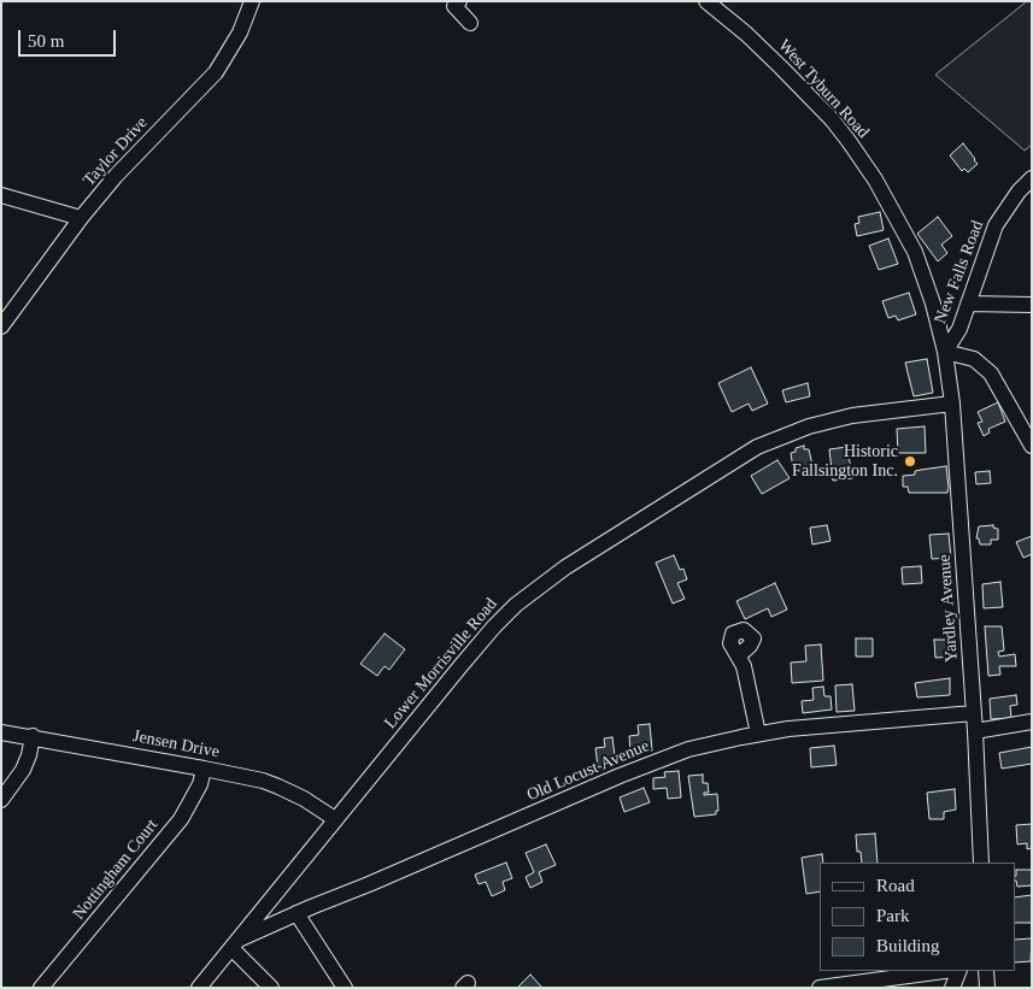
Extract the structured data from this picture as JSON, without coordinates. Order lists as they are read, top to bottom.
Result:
{
  "streets": {
    "street": [
      "West Tyburn Road",
      "Taylor Drive",
      "New Falls Road",
      "Yardley Avenue",
      "Lower Morrisville Road",
      "Jensen Drive",
      "Old Locust Avenue",
      "Nottingham Court"
    ]
  },
  "crossings": [
    ["West Tyburn Road", "New Falls Road"],
    ["West Tyburn Road", "Yardley Avenue"],
    ["New Falls Road", "Yardley Avenue"],
    ["Yardley Avenue", "Lower Morrisville Road"],
    ["Yardley Avenue", "Old Locust Avenue"],
    ["Lower Morrisville Road", "Jensen Drive"],
    ["Lower Morrisville Road", "Old Locust Avenue"],
    ["Jensen Drive", "Nottingham Court"]
  ],
  "places": ["Historic Fallsington Inc."],
  "legend": ["Road", "Park", "Building"],
  "scale_bar": "50 m"
}
